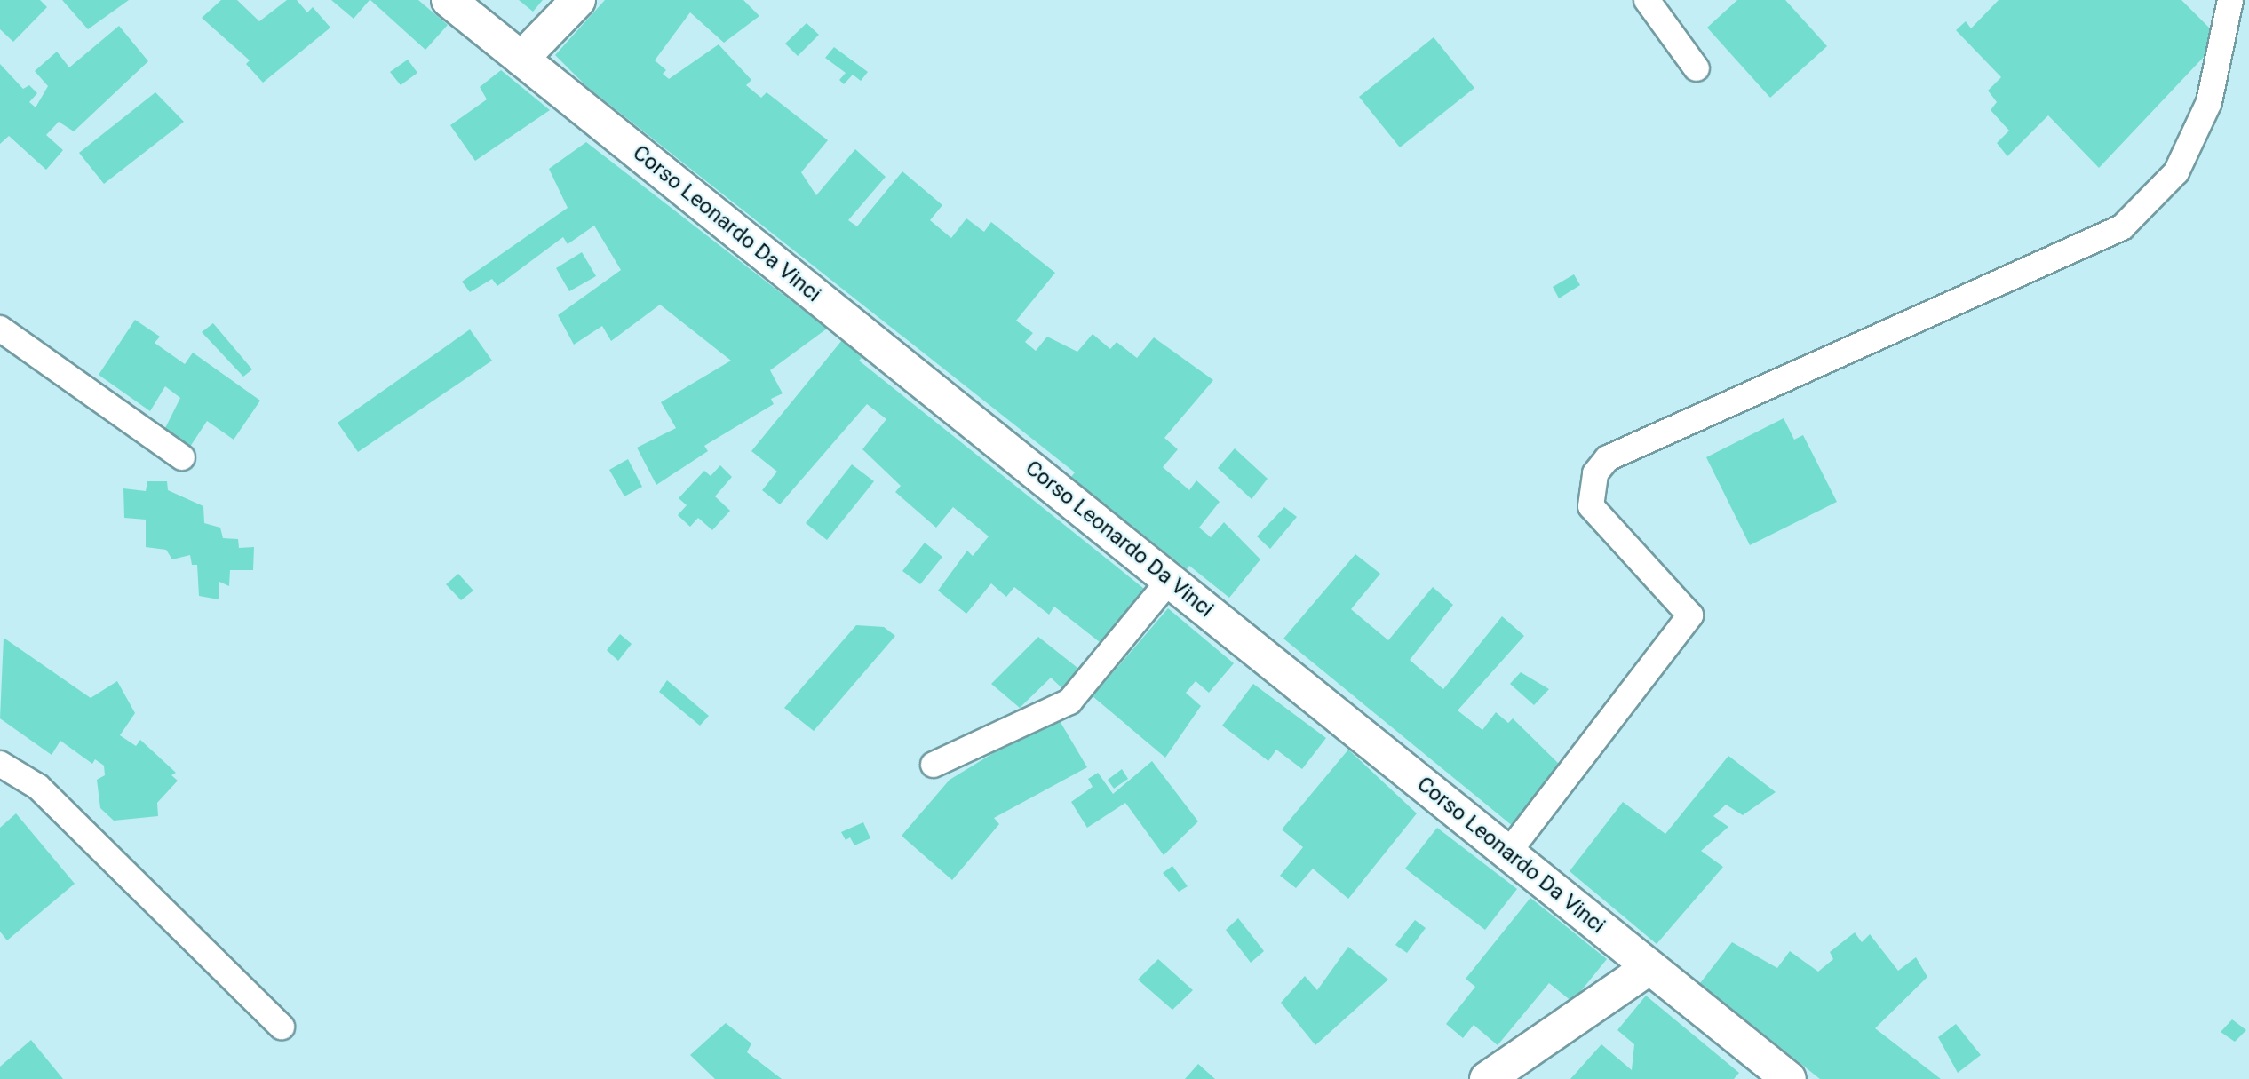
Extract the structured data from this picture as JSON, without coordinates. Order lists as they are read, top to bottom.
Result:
{
  "streets": {
    "main road": ["Corso Leonardo Da Vinci"]
  }
}
